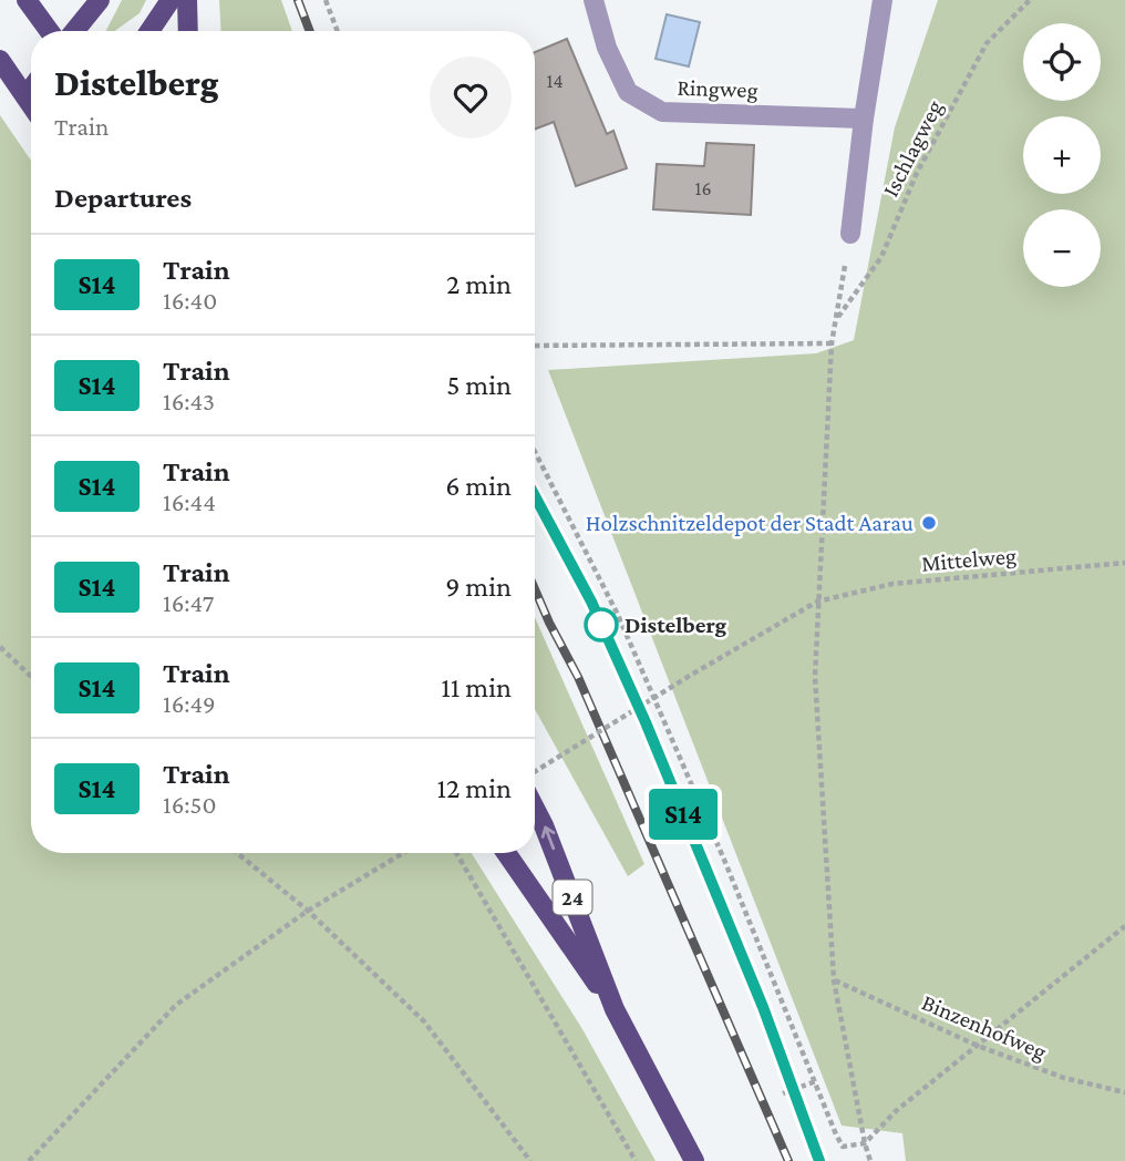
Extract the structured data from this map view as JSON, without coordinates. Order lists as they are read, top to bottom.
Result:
{
  "streets": {
    "main road": ["24"],
    "street": ["Ringweg"],
    "path": ["Ischlagweg", "Mittelweg", "Binzenhofweg"]
  },
  "places": ["Holzschnitzeldepot der Stadt Aarau", "Distelberg"],
  "house_numbers": ["14", "16"],
  "page": {
    "on_map": "S14",
    "map_buttons": ["+", "−"],
    "heading": [
      ["Distelberg", "Train"],
      "Departures"
    ],
    "list": [
      {
        "mark": "S14",
        "name": "Train",
        "note": "16:40",
        "value": "2 min"
      },
      {
        "mark": "S14",
        "name": "Train",
        "note": "16:43",
        "value": "5 min"
      },
      {
        "mark": "S14",
        "name": "Train",
        "note": "16:44",
        "value": "6 min"
      },
      {
        "mark": "S14",
        "name": "Train",
        "note": "16:47",
        "value": "9 min"
      },
      {
        "mark": "S14",
        "name": "Train",
        "note": "16:49",
        "value": "11 min"
      },
      {
        "mark": "S14",
        "name": "Train",
        "note": "16:50",
        "value": "12 min"
      }
    ]
  }
}
